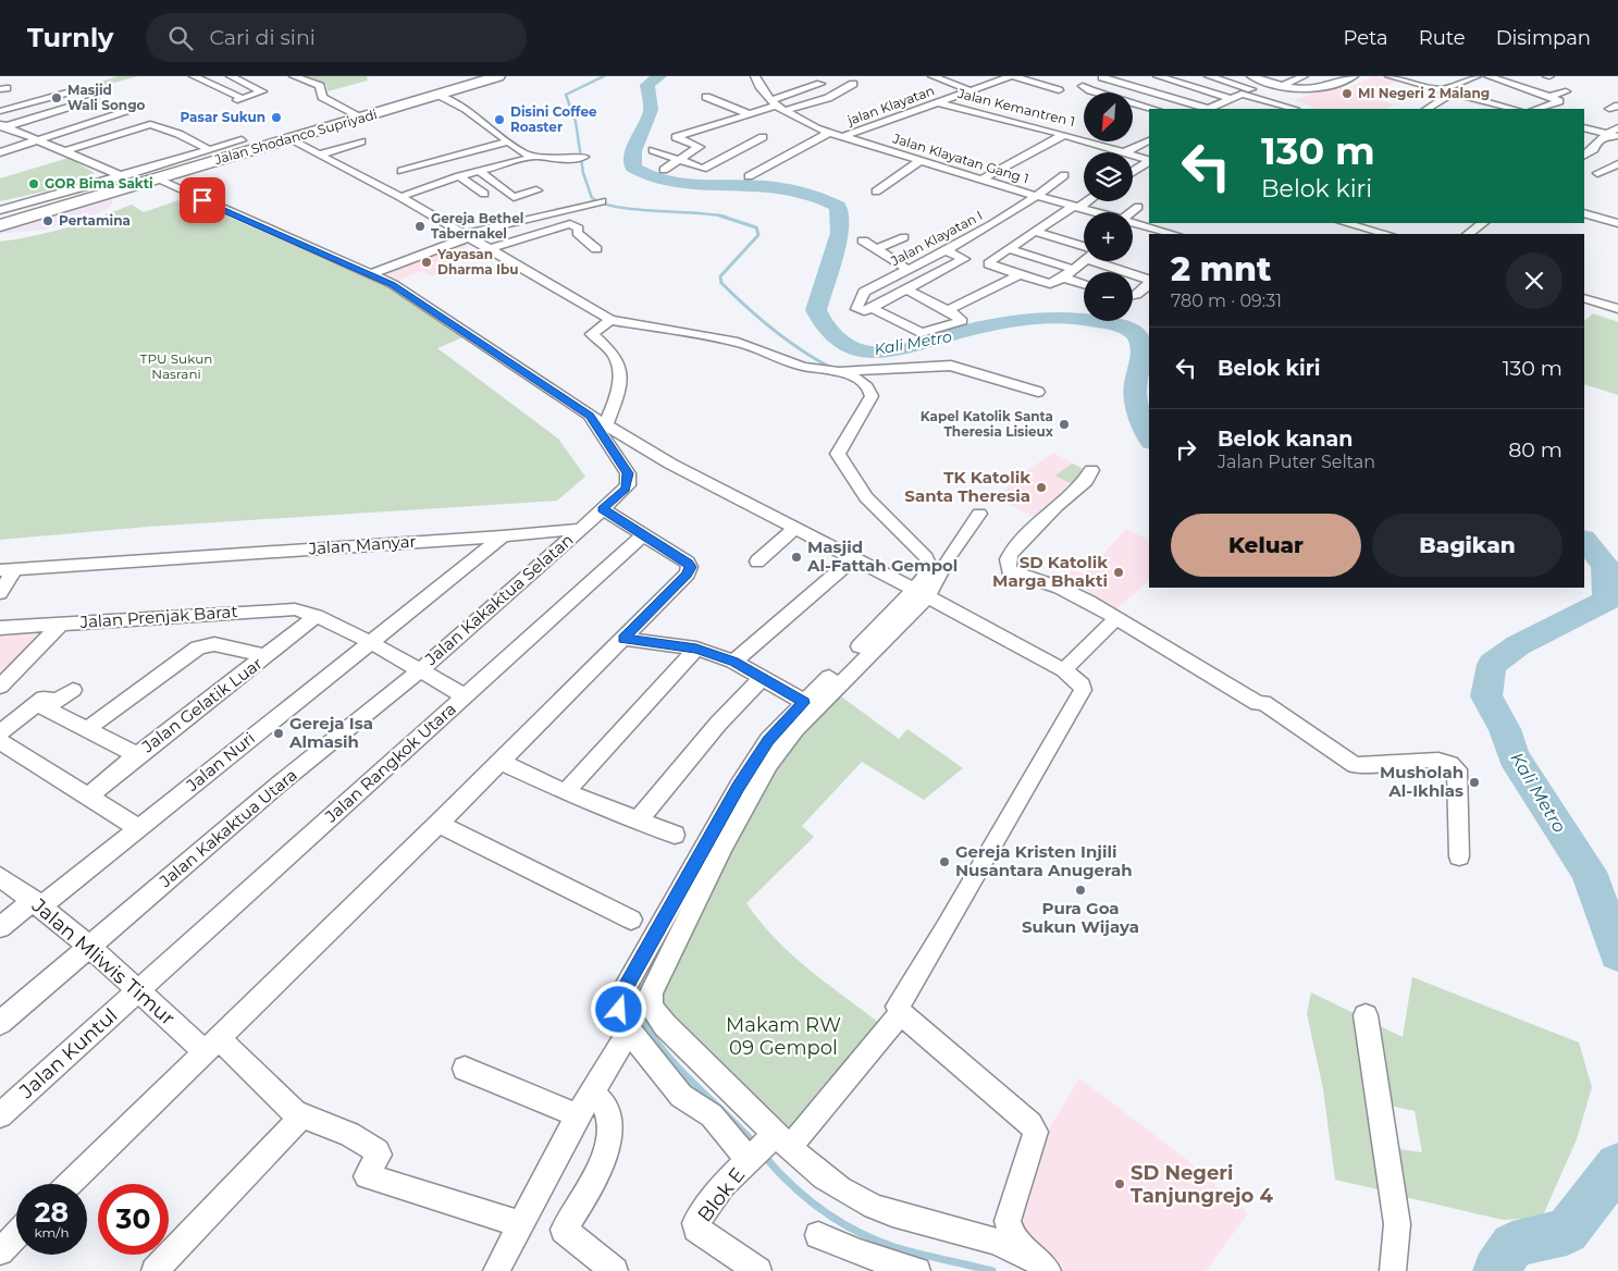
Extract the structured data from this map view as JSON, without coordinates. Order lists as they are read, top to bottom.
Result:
{
  "streets": {
    "main road": ["Jalan Shodanco Supriyadi"],
    "street": [
      "jalan Klayatan",
      "Jalan Kemantren 1",
      "Jalan Klayatan Gang 1",
      "Jalan Klayatan I",
      "Jalan Manyar",
      "Jalan Kakaktua Selatan",
      "Jalan Prenjak Barat",
      "Jalan Gelatik Luar",
      "Jalan Nuri",
      "Jalan Rangkok Utara",
      "Jalan Kakaktua Utara",
      "Jalan Mliwis Timur",
      "Jalan Kuntul",
      "Blok E"
    ]
  },
  "crossings": [
    ["jalan Klayatan", "Jalan Kemantren 1"],
    ["jalan Klayatan", "Jalan Klayatan Gang 1"],
    ["Jalan Klayatan Gang 1", "Jalan Klayatan I"],
    ["Jalan Manyar", "Jalan Kakaktua Selatan"],
    ["Jalan Manyar", "Jalan Nuri"],
    ["Jalan Kakaktua Selatan", "Jalan Prenjak Barat"],
    ["Jalan Kakaktua Selatan", "Jalan Kakaktua Utara"],
    ["Jalan Prenjak Barat", "Jalan Gelatik Luar"],
    ["Jalan Prenjak Barat", "Jalan Nuri"],
    ["Jalan Prenjak Barat", "Jalan Rangkok Utara"],
    ["Jalan Prenjak Barat", "Jalan Kakaktua Utara"],
    ["Jalan Nuri", "Jalan Mliwis Timur"],
    ["Jalan Rangkok Utara", "Jalan Mliwis Timur"],
    ["Jalan Rangkok Utara", "Jalan Kuntul"],
    ["Jalan Kakaktua Utara", "Jalan Mliwis Timur"],
    ["Jalan Mliwis Timur", "Jalan Kuntul"]
  ],
  "water": ["Kali Metro"],
  "parks": ["TPU Sukun Nasrani", "Makam RW 09 Gempol"],
  "places": [
    "MI Negeri 2 Malang",
    "Masjid Wali Songo",
    "Pasar Sukun",
    "Disini Coffee Roaster",
    "GOR Bima Sakti",
    "Pertamina",
    "Gereja Bethel Tabernakel",
    "Yayasan Dharma Ibu",
    "Kapel Katolik Santa Theresia Lisieux",
    "TK Katolik Santa Theresia",
    "Masjid Al-Fattah Gempol",
    "SD Katolik Marga Bhakti",
    "Gereja Isa Almasih",
    "Musholah Al-Ikhlas",
    "Gereja Kristen Injili Nusantara Anugerah",
    "Pura Goa Sukun Wijaya",
    "SD Negeri Tanjungrejo 4"
  ],
  "north": "bottom left",
  "page": {
    "header": "Turnly",
    "search": "Cari di sini",
    "nav": ["Peta", "Rute", "Disimpan"],
    "map_buttons": ["+", "−"],
    "turn": ["130 m", "Belok kiri"],
    "heading": ["2 mnt", "780 m · 09:31"],
    "list": [
      {
        "name": "Belok kiri",
        "value": "130 m"
      },
      {
        "name": "Belok kanan",
        "note": "Jalan Puter Seltan",
        "value": "80 m"
      }
    ],
    "buttons": ["Keluar", "Bagikan"],
    "speed": "28 km/h",
    "limit": "30"
  }
}
